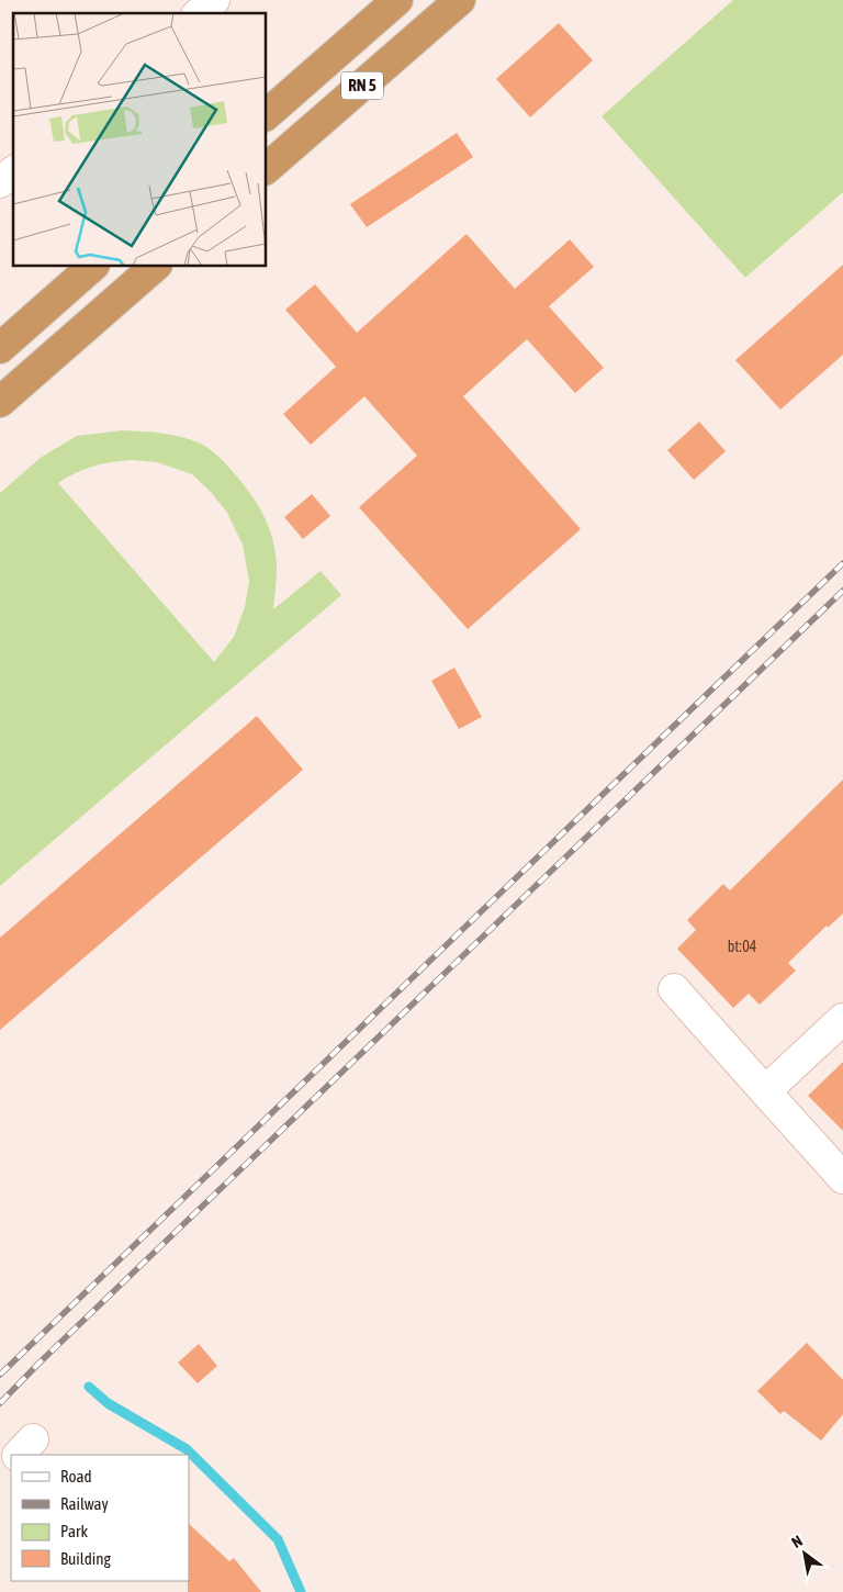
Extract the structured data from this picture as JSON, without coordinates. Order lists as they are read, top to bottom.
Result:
{
  "streets": {
    "highway": ["RN 5"]
  },
  "house_numbers": ["bt:04"],
  "legend": [
    "Road",
    "Railway",
    "Park",
    "Building"
  ],
  "north": "top left"
}
